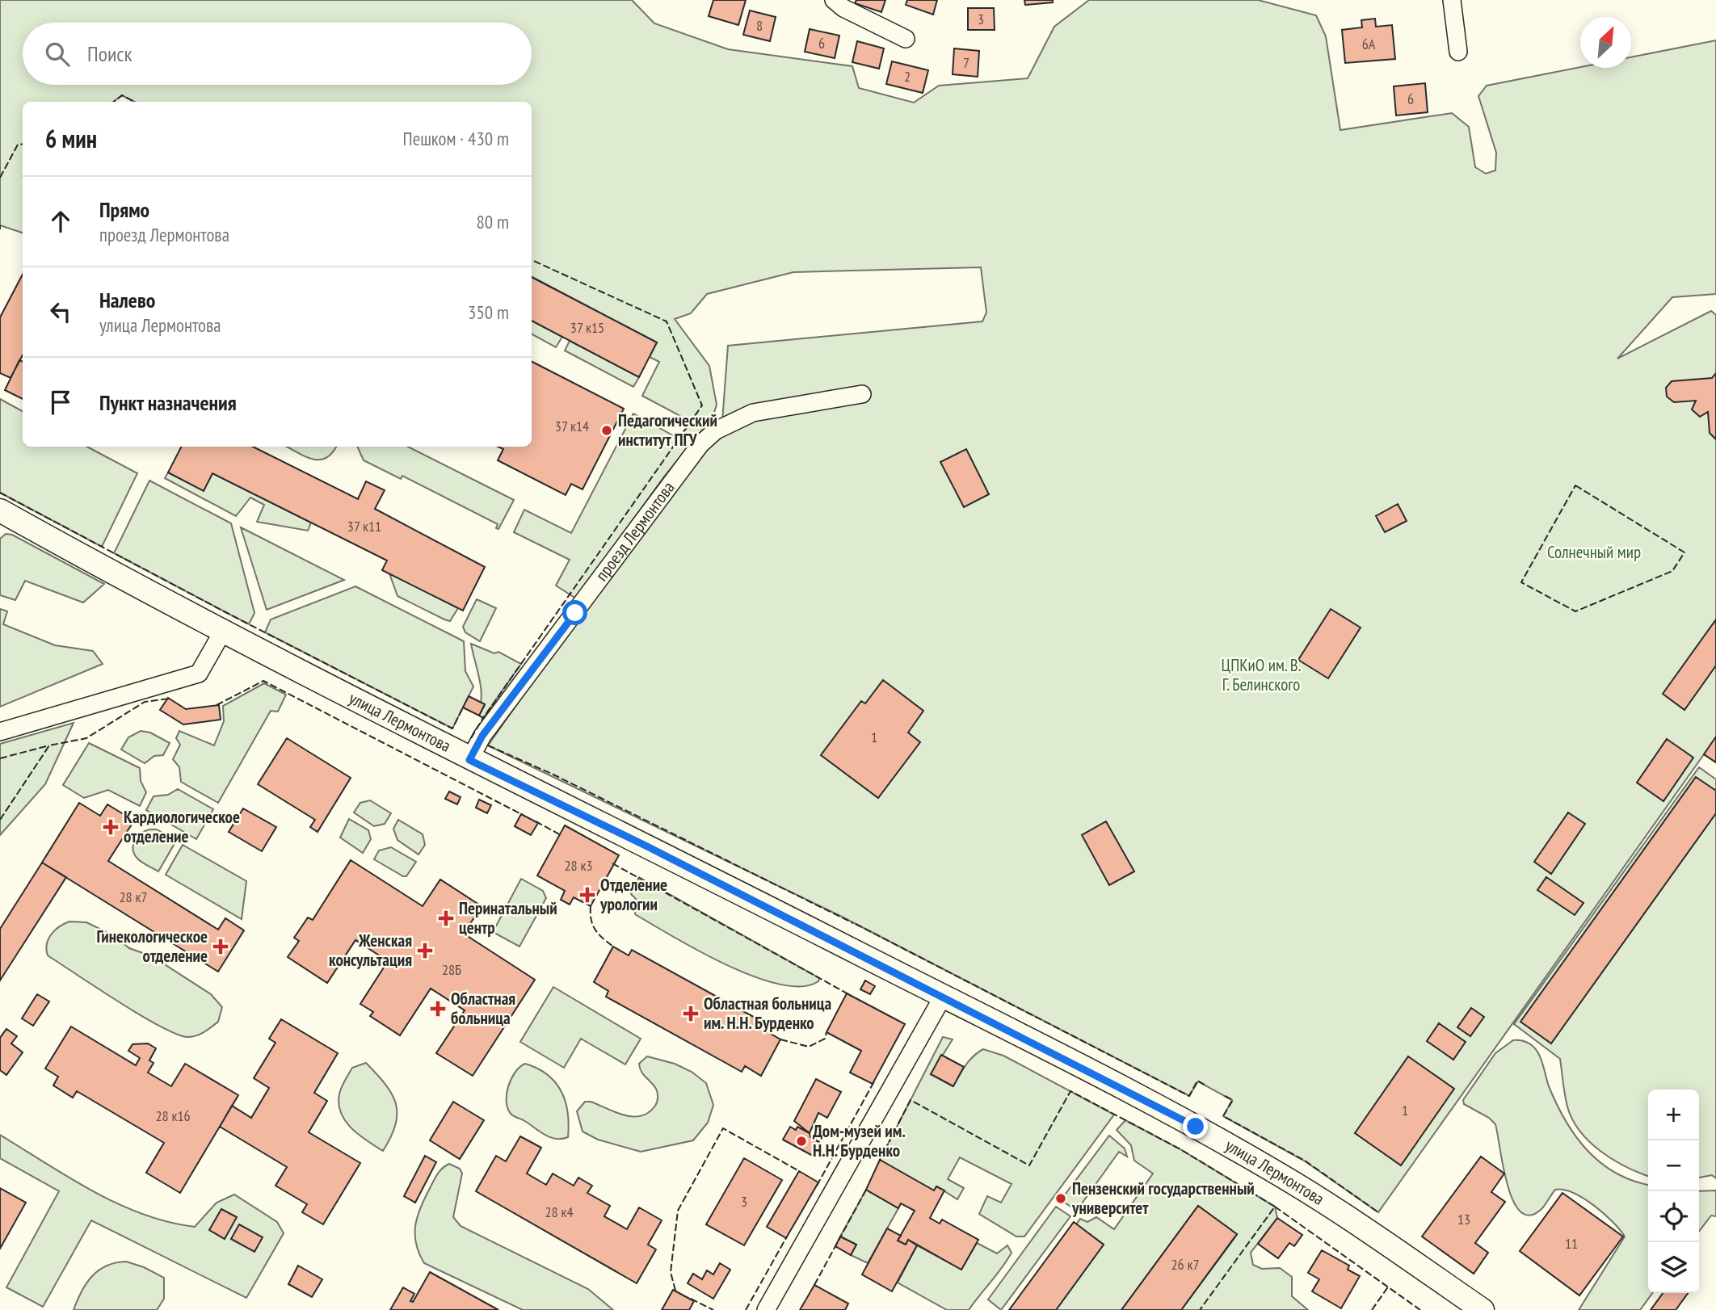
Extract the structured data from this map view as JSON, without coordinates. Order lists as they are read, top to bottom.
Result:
{
  "streets": {
    "main road": ["улица Лермонтова"],
    "street": ["проезд Лермонтова"]
  },
  "crossings": [
    ["проезд Лермонтова", "улица Лермонтова"]
  ],
  "parks": ["Солнечный мир", "ЦПКиО им. В. Г. Белинского"],
  "places": {
    "other": ["Педагогический институт ПГУ", "Дом-музей им. Н.Н. Бурденко", "Пензенский государственный университет"],
    "health": [
      "Кардиологическое отделение",
      "Отделение урологии",
      "Перинатальный центр",
      "Гинекологическое отделение",
      "Женская консультация",
      "Областная больница",
      "Областная больница им. Н.Н. Бурденко"
    ]
  },
  "house_numbers": [
    "3",
    "8",
    "6",
    "6А",
    "7",
    "2",
    "6",
    "37 к15",
    "37 к14",
    "37 к11",
    "1",
    "28 к3",
    "28 к7",
    "28Б",
    "1",
    "28 к16",
    "3",
    "28 к4",
    "13",
    "11",
    "26 к7"
  ],
  "north": "top right",
  "page": {
    "search": "Поиск",
    "heading": ["6 мин", "Пешком · 430 m"],
    "list": [
      ["Прямо", "проезд Лермонтова", "80 m"],
      ["Налево", "улица Лермонтова", "350 m"],
      "Пункт назначения"
    ],
    "map_buttons": ["+", "−"]
  }
}
